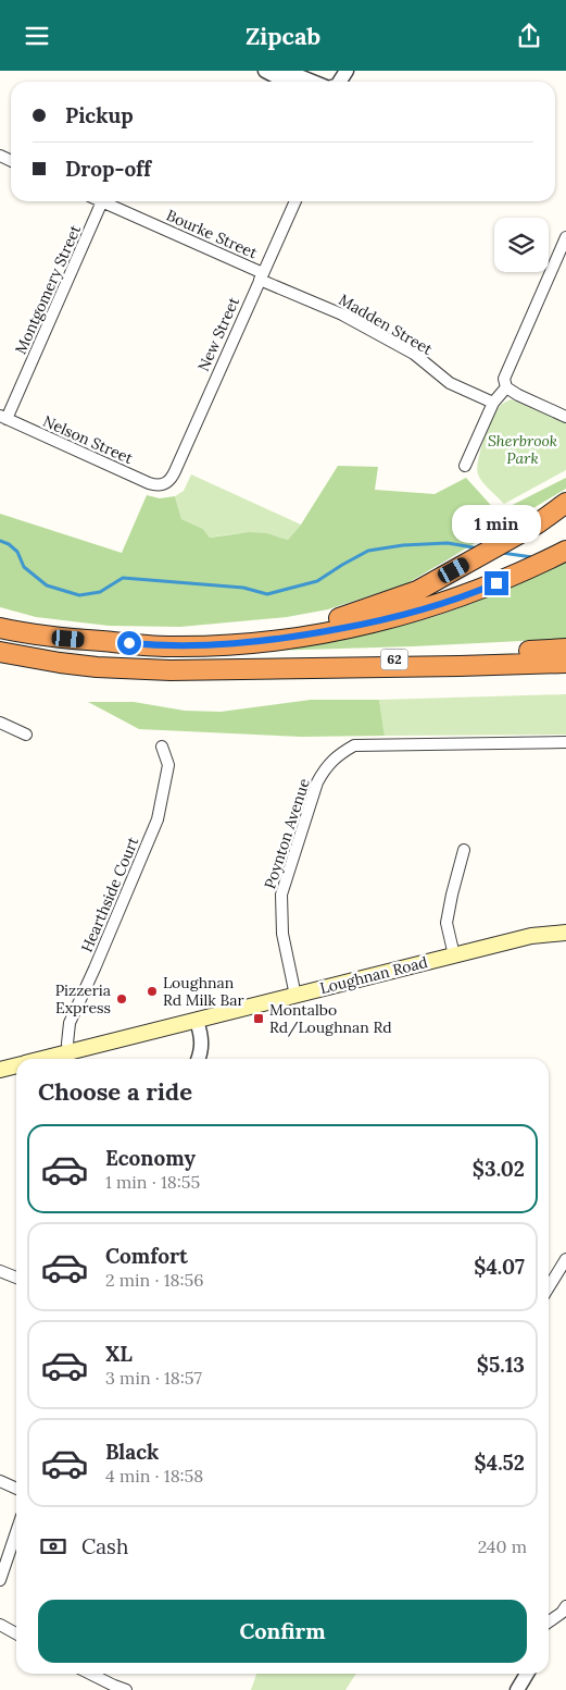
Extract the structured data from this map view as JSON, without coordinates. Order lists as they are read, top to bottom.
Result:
{
  "streets": {
    "highway": ["62"],
    "main road": ["Loughnan Road"],
    "street": [
      "Bourke Street",
      "Montgomery Street",
      "Madden Street",
      "New Street",
      "Nelson Street",
      "Poynton Avenue",
      "Hearthside Court"
    ]
  },
  "crossings": [
    ["Bourke Street", "Montgomery Street"],
    ["Bourke Street", "Madden Street"],
    ["Bourke Street", "New Street"],
    ["Montgomery Street", "Nelson Street"],
    ["Madden Street", "New Street"],
    ["New Street", "Nelson Street"],
    ["Poynton Avenue", "Loughnan Road"],
    ["Hearthside Court", "Loughnan Road"]
  ],
  "parks": ["Sherbrook Park"],
  "places": {
    "other": ["Loughnan Rd Milk Bar", "Pizzeria Express"],
    "transit": ["Montalbo Rd/Loughnan Rd"]
  },
  "page": {
    "header": "Zipcab",
    "banner": ["Pickup", "Drop-off"],
    "bubble": "1 min",
    "heading": "Choose a ride",
    "list": [
      {
        "name": "Economy",
        "note": "1 min · 18:55",
        "value": "$3.02"
      },
      {
        "name": "Comfort",
        "note": "2 min · 18:56",
        "value": "$4.07"
      },
      {
        "name": "XL",
        "note": "3 min · 18:57",
        "value": "$5.13"
      },
      {
        "name": "Black",
        "note": "4 min · 18:58",
        "value": "$4.52"
      }
    ],
    "pay": ["Cash", "240 m"],
    "buttons": "Confirm"
  }
}
